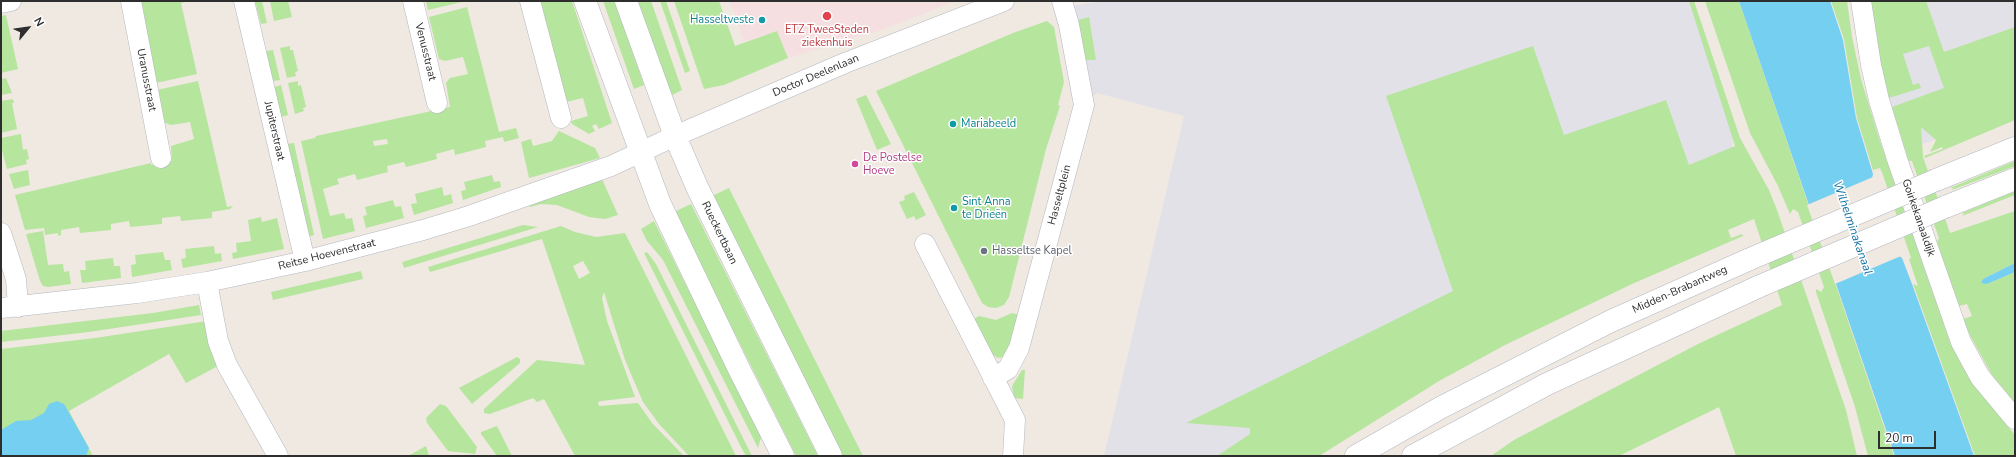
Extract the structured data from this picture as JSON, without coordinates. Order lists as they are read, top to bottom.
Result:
{
  "streets": {
    "main road": ["Rueckertbaan", "Midden-Brabantweg"],
    "street": [
      "Venusstraat",
      "Doctor Deelenlaan",
      "Uranusstraat",
      "Jupiterstraat",
      "Hasseltplein",
      "Goirkekanaaldijk",
      "Reitse Hoevenstraat"
    ]
  },
  "crossings": [
    ["Doctor Deelenlaan", "Rueckertbaan"],
    ["Doctor Deelenlaan", "Reitse Hoevenstraat"],
    ["Jupiterstraat", "Reitse Hoevenstraat"]
  ],
  "water": ["Wilhelminakanaal"],
  "places": [
    "ETZ TweeSteden ziekenhuis",
    "Hasseltveste",
    "Mariabeeld",
    "De Postelse Hoeve",
    "Sint Anna te Drieën",
    "Hasseltse Kapel"
  ],
  "scale_bar": "20 m",
  "north": "top right"
}
